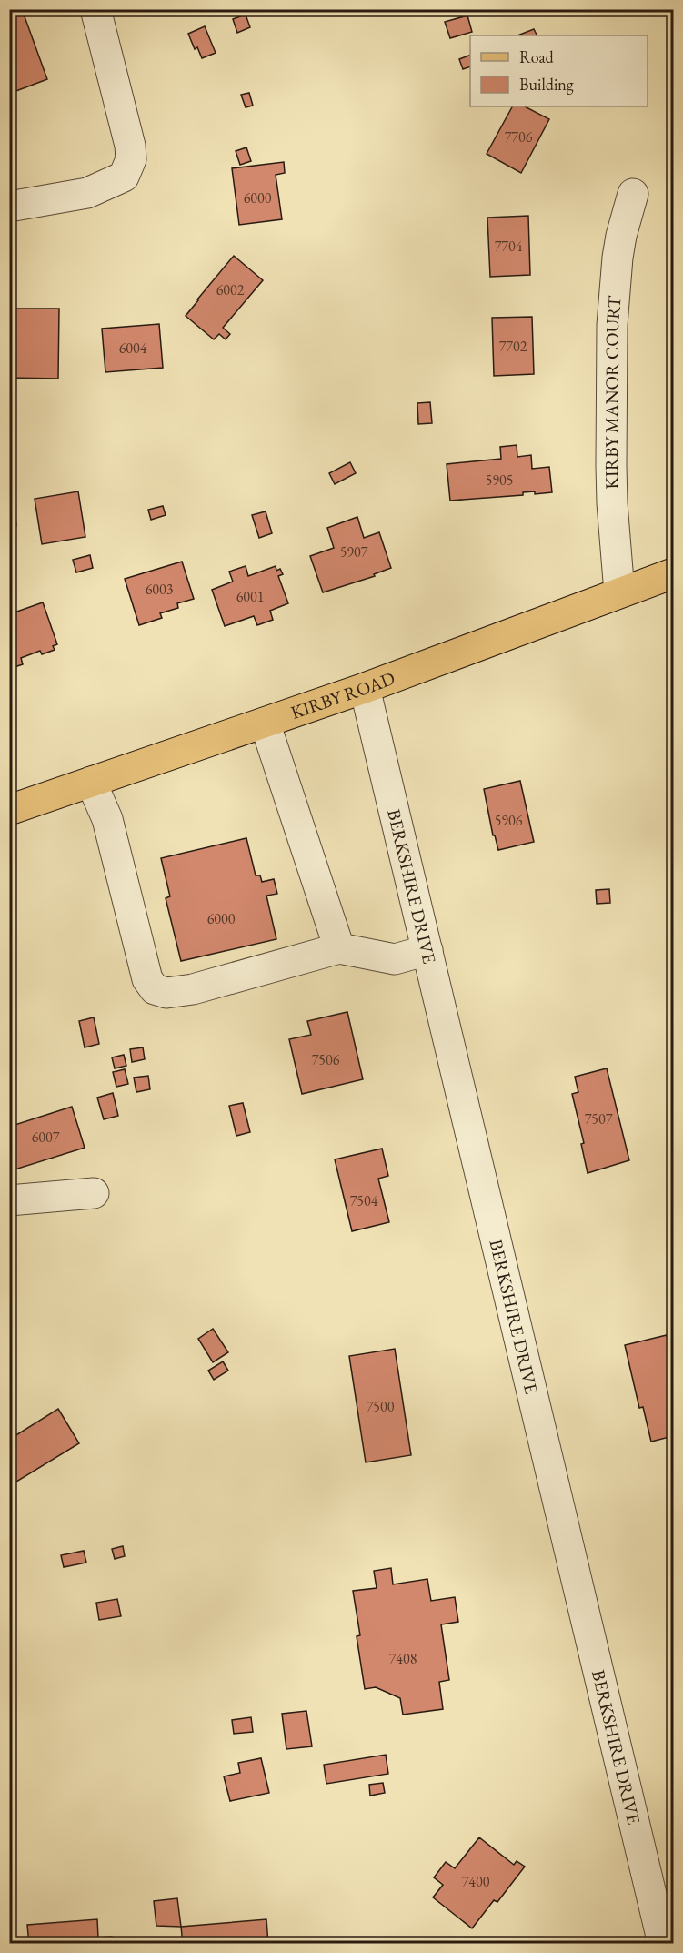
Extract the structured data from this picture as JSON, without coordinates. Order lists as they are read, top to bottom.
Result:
{
  "streets": {
    "main road": ["KIRBY ROAD"],
    "street": ["KIRBY MANOR COURT", "BERKSHIRE DRIVE"]
  },
  "crossings": [
    ["KIRBY MANOR COURT", "KIRBY ROAD"],
    ["KIRBY ROAD", "BERKSHIRE DRIVE"]
  ],
  "house_numbers": [
    "7706",
    "6000",
    "7704",
    "6002",
    "7702",
    "6004",
    "5905",
    "5907",
    "6003",
    "6001",
    "5906",
    "6000",
    "7506",
    "7507",
    "6007",
    "7504",
    "7500",
    "7408",
    "7400"
  ],
  "legend": ["Road", "Building"]
}
